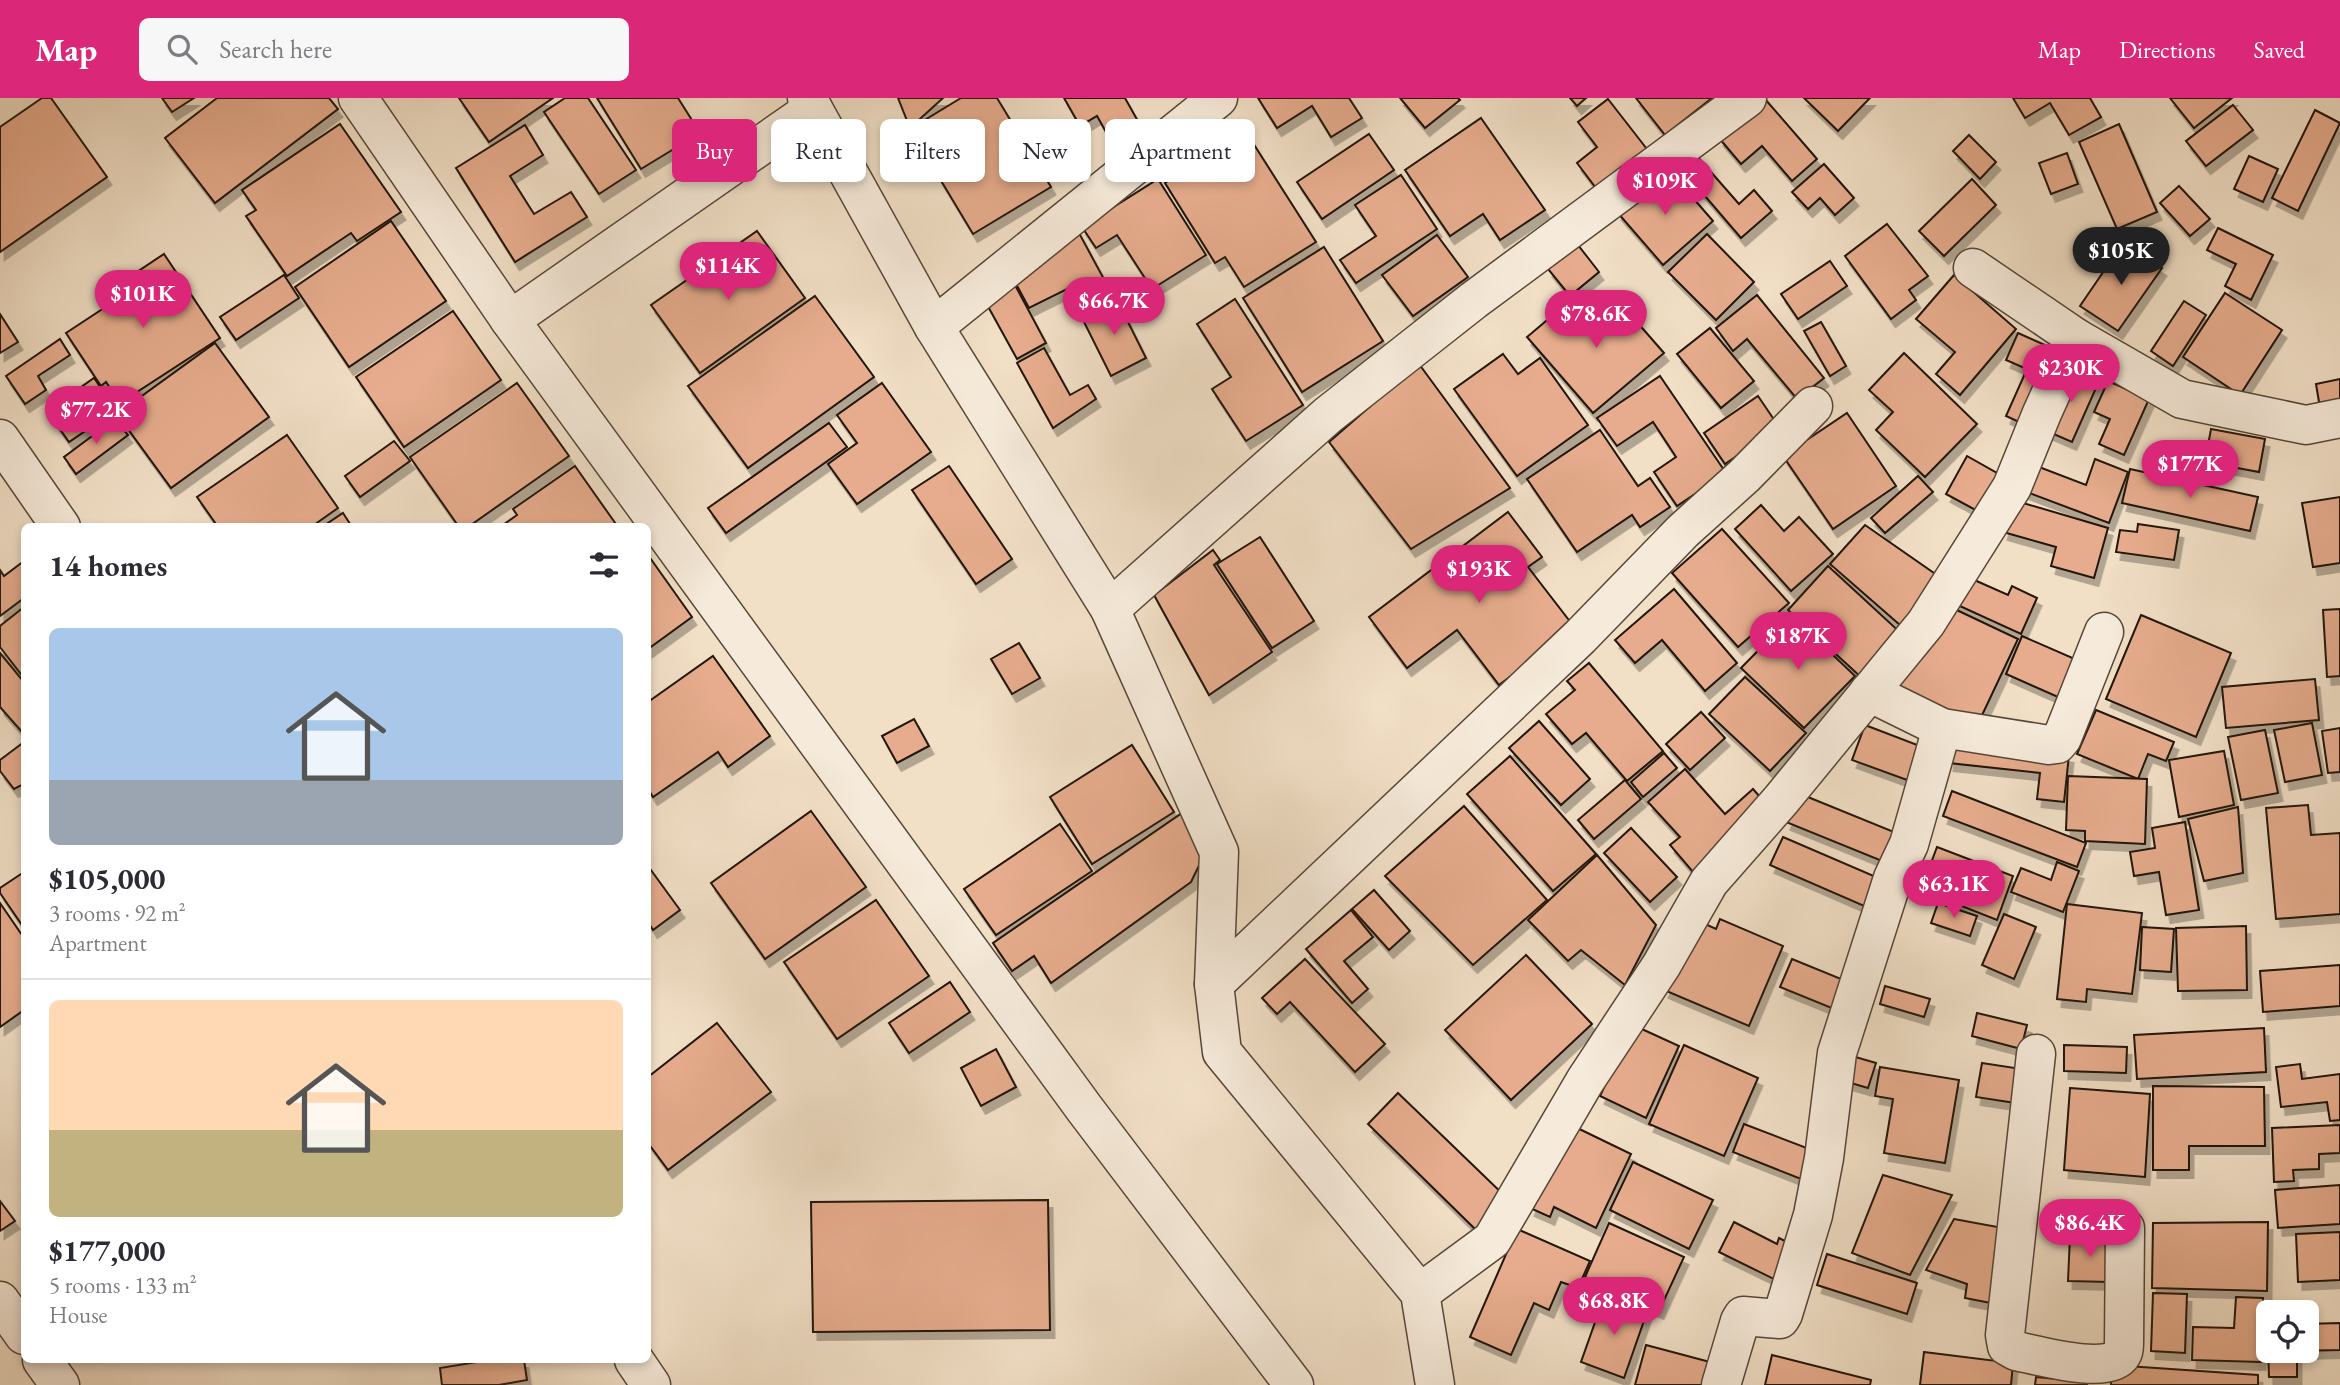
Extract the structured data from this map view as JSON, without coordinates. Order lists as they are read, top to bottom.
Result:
{
  "page": {
    "header": "Map",
    "search": "Search here",
    "nav": ["Map", "Directions", "Saved"],
    "chip": [
      "Buy",
      "Rent",
      "Filters",
      "New",
      "Apartment"
    ],
    "price": [
      "$109K",
      "$105K",
      "$114K",
      "$101K",
      "$66.7K",
      "$78.6K",
      "$230K",
      "$77.2K",
      "$177K",
      "$193K",
      "$187K",
      "$63.1K",
      "$86.4K",
      "$68.8K"
    ],
    "heading": "14 homes",
    "list": [
      {
        "name": "$105,000",
        "note": "3 rooms · 92 m² · Apartment"
      },
      {
        "name": "$177,000",
        "note": "5 rooms · 133 m² · House"
      }
    ]
  }
}
